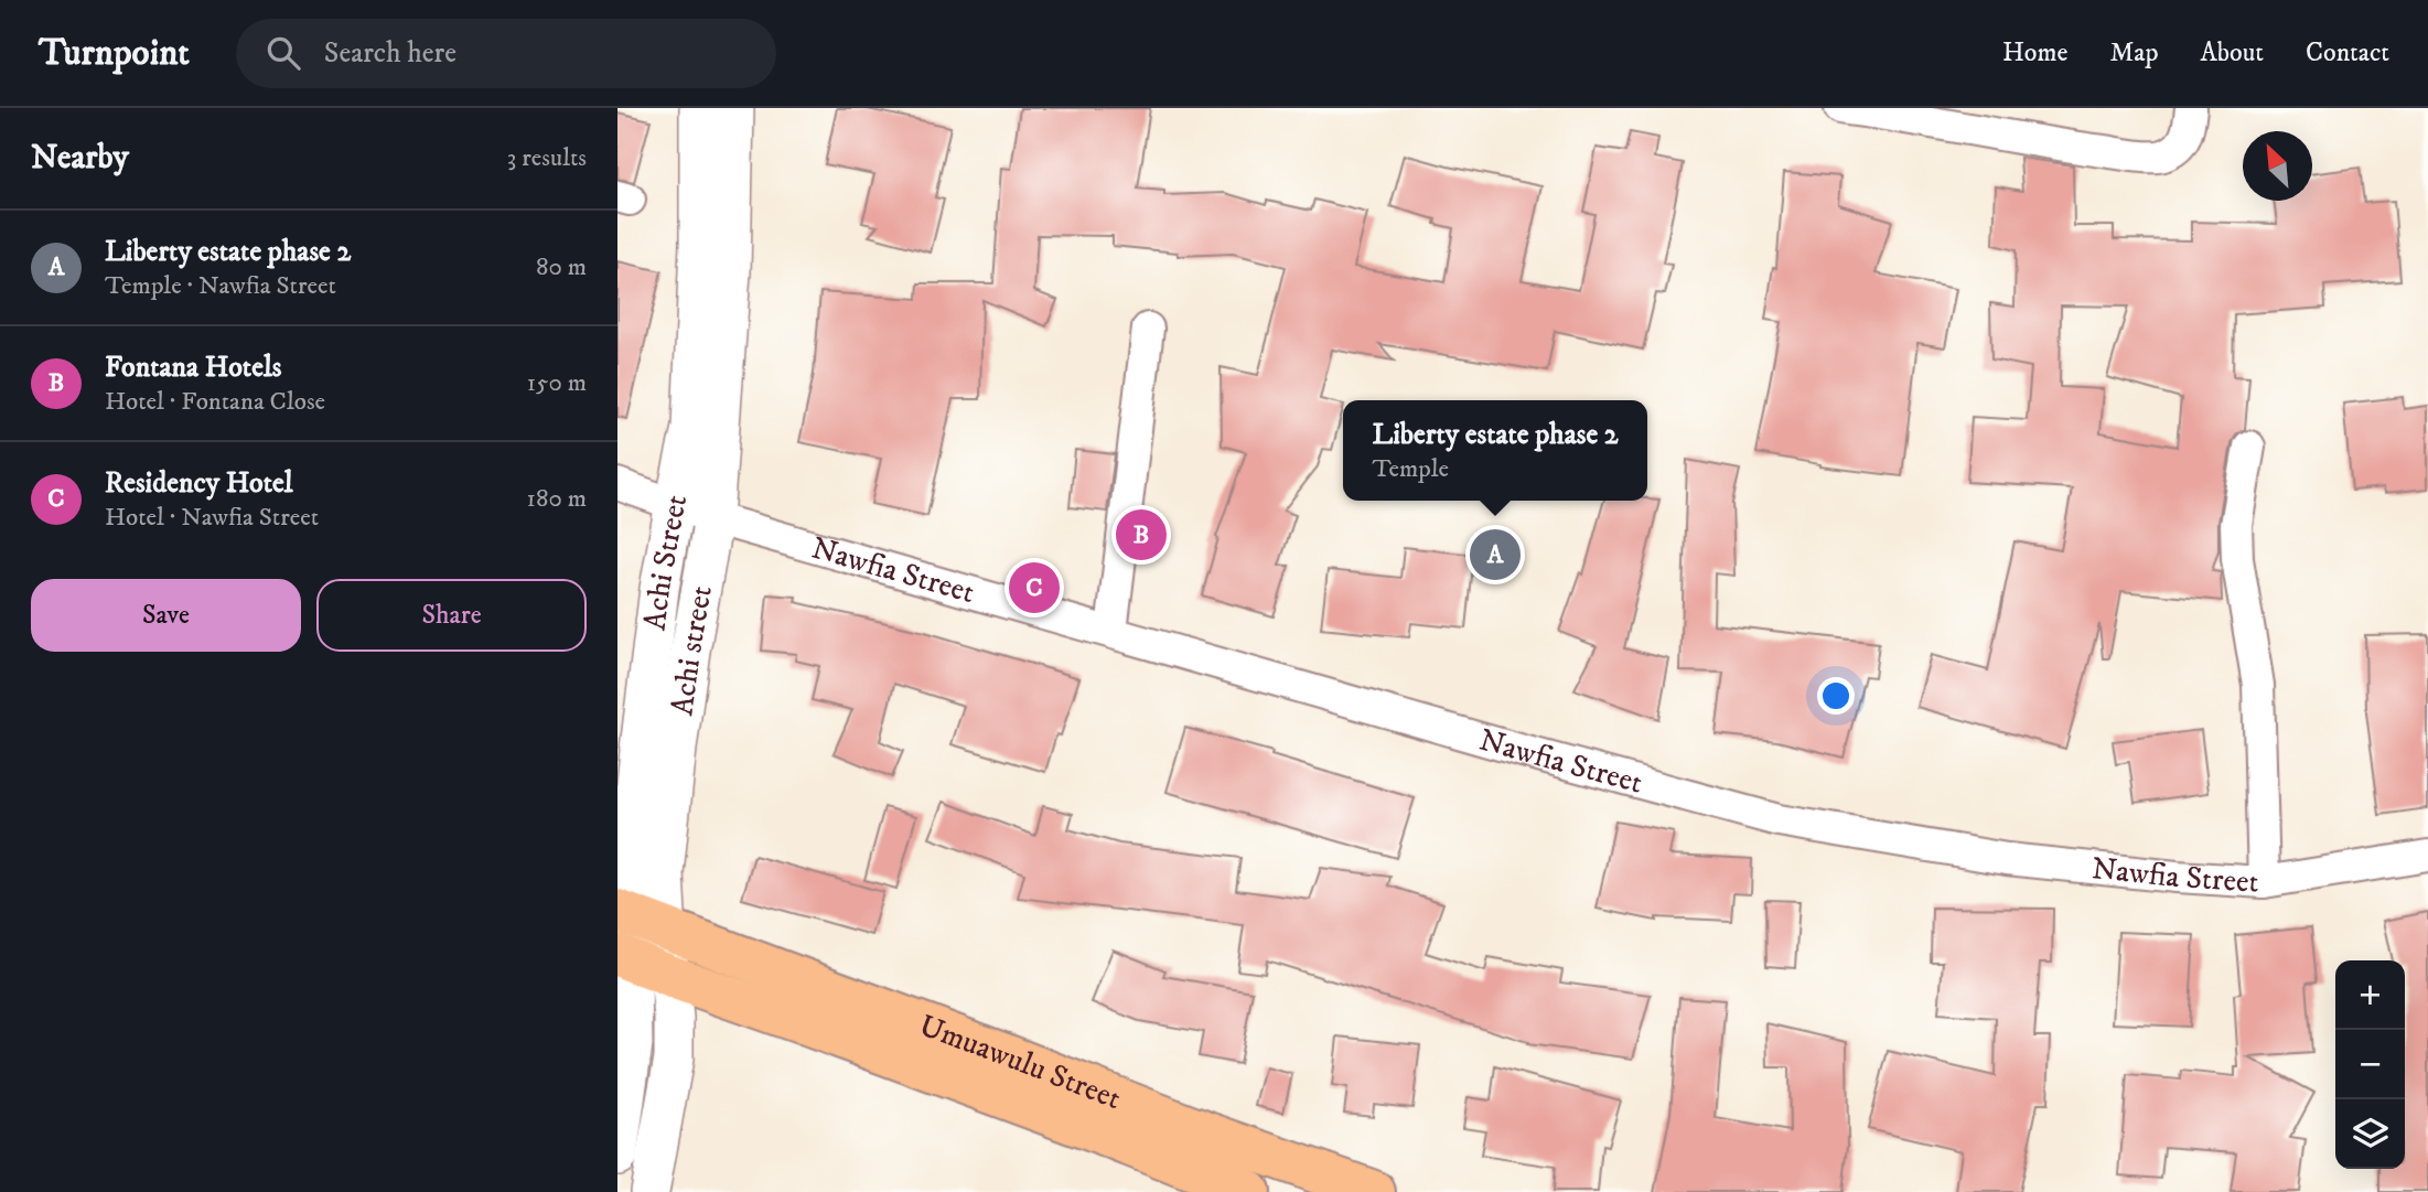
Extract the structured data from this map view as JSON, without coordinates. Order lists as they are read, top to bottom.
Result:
{
  "streets": {
    "main road": ["Umuawulu Street"],
    "street": ["Achi Street", "Nawfia Street", "Achi street"]
  },
  "crossings": [
    ["Achi Street", "Nawfia Street"],
    ["Achi Street", "Umuawulu Street"],
    ["Nawfia Street", "Achi street"],
    ["Achi street", "Umuawulu Street"]
  ],
  "north": "top left",
  "page": {
    "header": "Turnpoint",
    "search": "Search here",
    "nav": [
      "Home",
      "Map",
      "About",
      "Contact"
    ],
    "heading": ["Nearby", "3 results"],
    "list": [
      {
        "mark": "A",
        "name": "Liberty estate phase 2",
        "note": "Temple · Nawfia Street",
        "value": "80 m"
      },
      {
        "mark": "B",
        "name": "Fontana Hotels",
        "note": "Hotel · Fontana Close",
        "value": "150 m"
      },
      {
        "mark": "C",
        "name": "Residency Hotel",
        "note": "Hotel · Nawfia Street",
        "value": "180 m"
      }
    ],
    "popup": ["Liberty estate phase 2", "Temple"],
    "pins": ["B", "A", "C"],
    "buttons": ["Save", "Share"],
    "map_buttons": ["+", "−"]
  }
}
